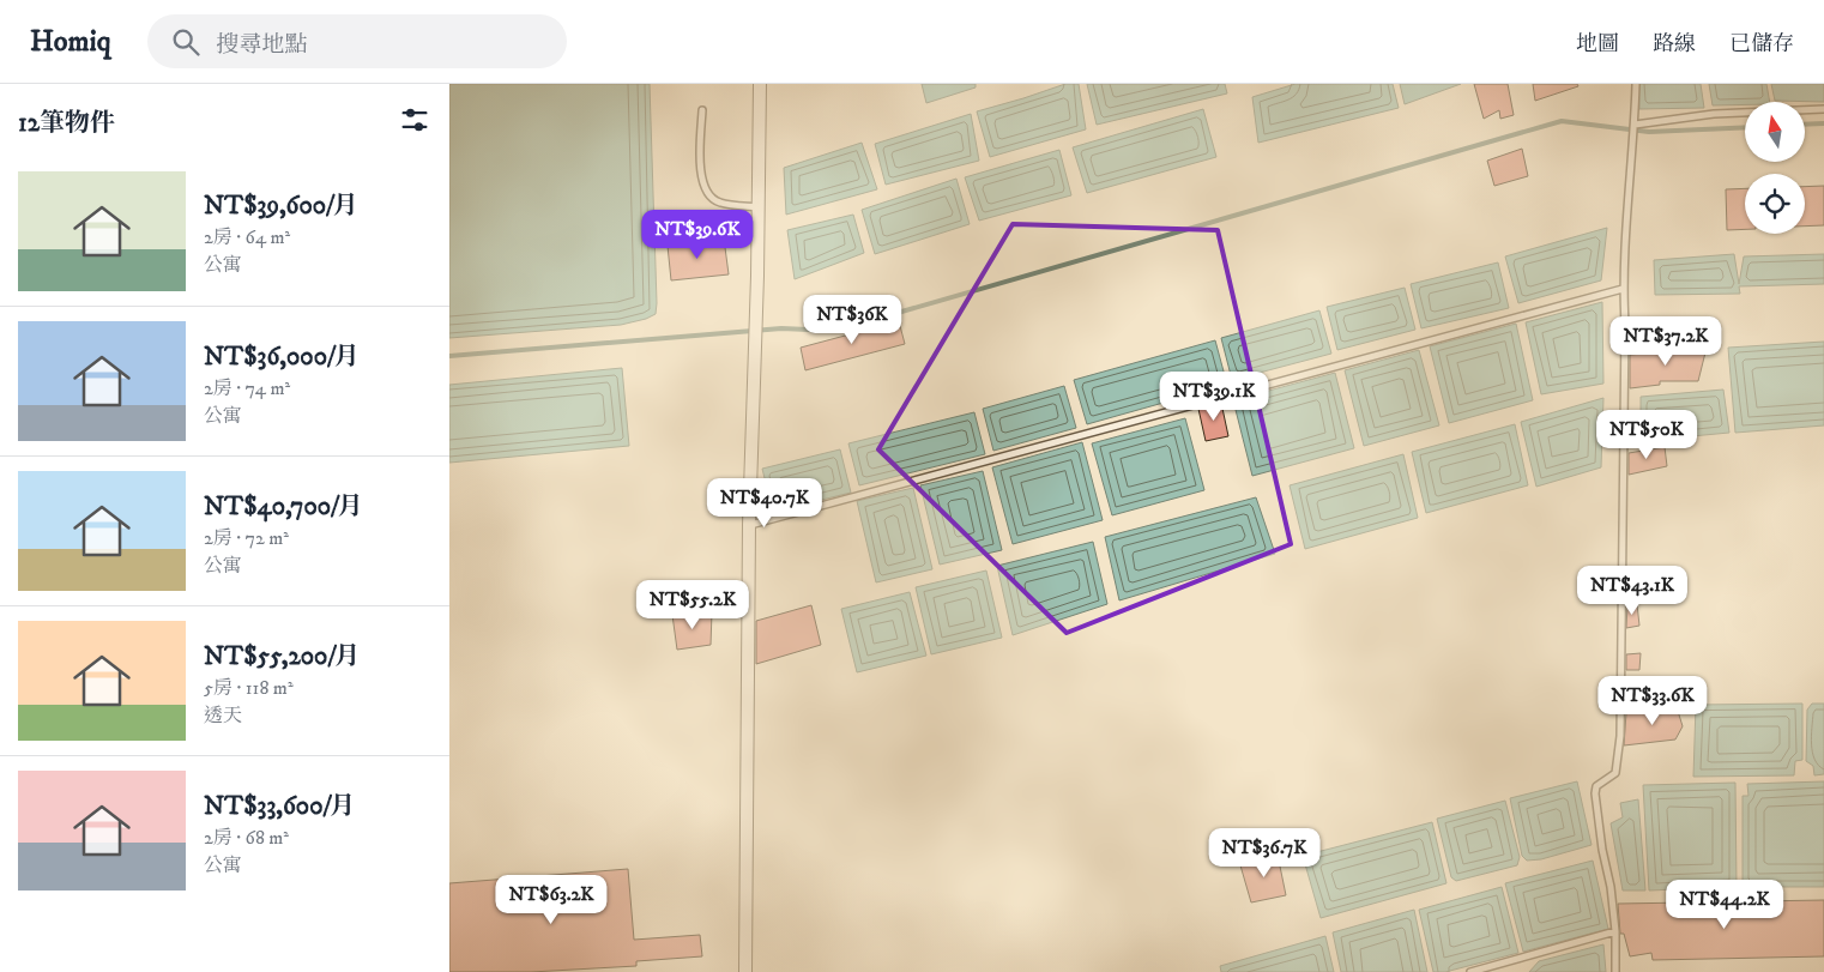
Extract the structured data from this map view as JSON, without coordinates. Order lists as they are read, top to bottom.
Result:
{
  "north": "top",
  "page": {
    "header": "Homiq",
    "search": "搜尋地點",
    "nav": ["地圖", "路線", "已儲存"],
    "heading": "12筆物件",
    "list": [
      {
        "name": "NT$39,600/月",
        "note": "2房 · 64 m² · 公寓"
      },
      {
        "name": "NT$36,000/月",
        "note": "2房 · 74 m² · 公寓"
      },
      {
        "name": "NT$40,700/月",
        "note": "2房 · 72 m² · 公寓"
      },
      {
        "name": "NT$55,200/月",
        "note": "5房 · 118 m² · 透天"
      },
      {
        "name": "NT$33,600/月",
        "note": "2房 · 68 m² · 公寓"
      }
    ],
    "price": [
      "NT$39.6K",
      "NT$36K",
      "NT$37.2K",
      "NT$39.1K",
      "NT$50K",
      "NT$40.7K",
      "NT$43.1K",
      "NT$55.2K",
      "NT$33.6K",
      "NT$36.7K",
      "NT$63.2K",
      "NT$44.2K"
    ]
  }
}
